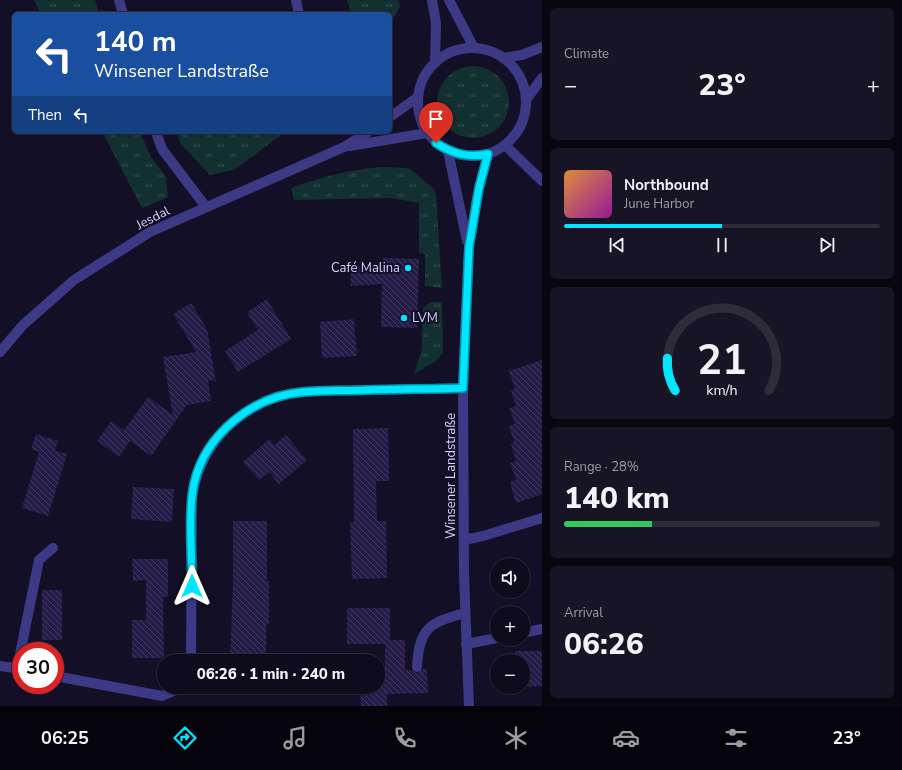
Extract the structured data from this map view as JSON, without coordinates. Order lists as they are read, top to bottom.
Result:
{
  "streets": {
    "street": ["Jesdal", "Winsener Landstraße"]
  },
  "crossings": [
    ["Jesdal", "Winsener Landstraße"]
  ],
  "places": ["Café Malina", "LVM"],
  "page": {
    "tile": [
      "Climate",
      ["Range · 28%", "140 km"],
      ["Arrival", "06:26"]
    ],
    "turn": ["140 m", "Winsener Landstraße"],
    "heat": ["−", "23°", "+"],
    "then": "Then",
    "song": ["Northbound", "June Harbor"],
    "map_buttons": ["+", "−"],
    "limit": "30",
    "trip": "06:26 · 1 min · 240 m",
    "tabs": ["06:25", "23°"],
    "gauge": ["21", "km/h"]
  }
}
